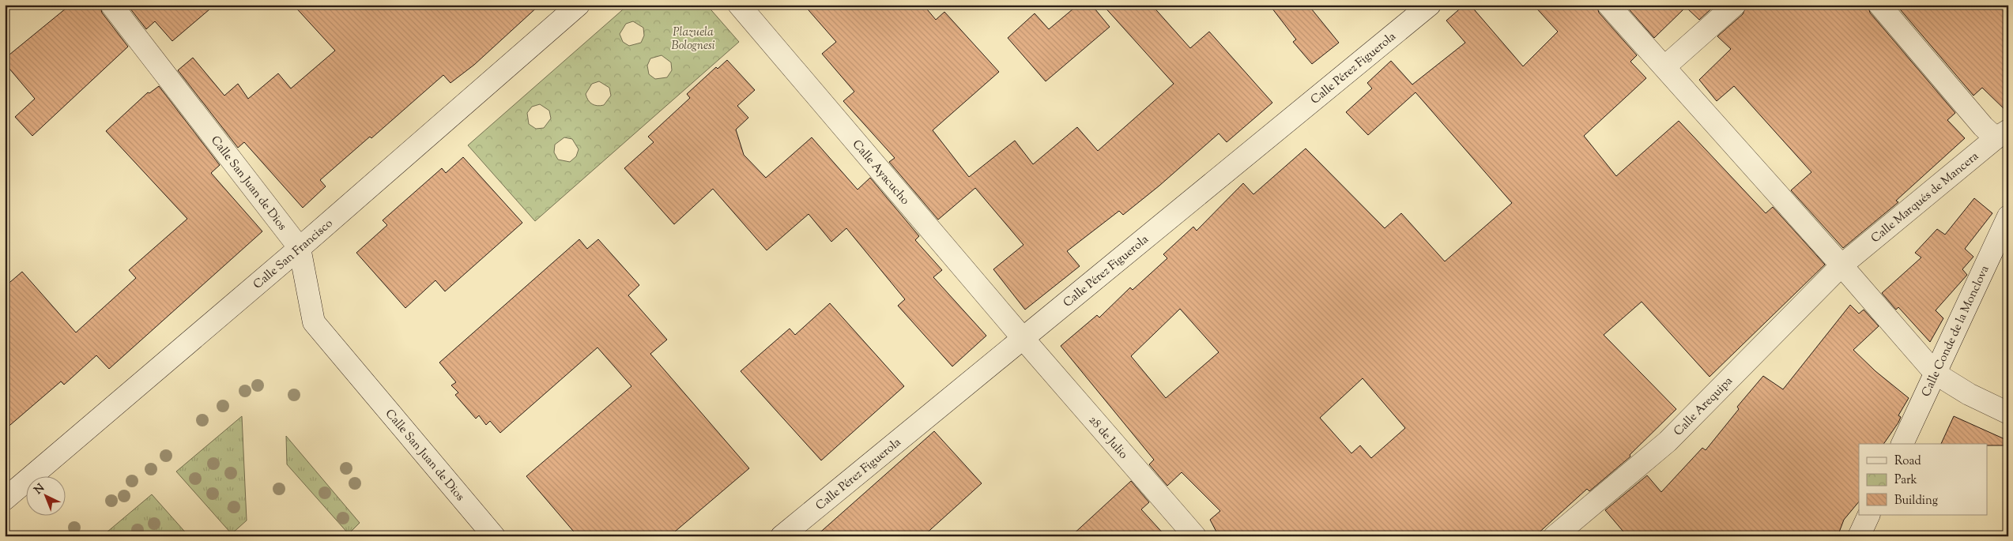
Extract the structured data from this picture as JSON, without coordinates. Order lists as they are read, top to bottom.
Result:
{
  "streets": {
    "street": [
      "Calle Pérez Figuerola",
      "Calle Ayacucho",
      "Calle San Juan de Dios",
      "Calle Marqués de Mancera",
      "Calle San Francisco",
      "Calle Conde de la Monclova",
      "Calle Arequipa",
      "28 de Julio"
    ]
  },
  "crossings": [
    ["Calle Pérez Figuerola", "Calle Ayacucho"],
    ["Calle Pérez Figuerola", "28 de Julio"],
    ["Calle Ayacucho", "28 de Julio"],
    ["Calle San Juan de Dios", "Calle San Francisco"],
    ["Calle Marqués de Mancera", "Calle Arequipa"]
  ],
  "parks": ["Plazuela Bolognesi"],
  "legend": ["Road", "Park", "Building"],
  "north": "top left"
}
